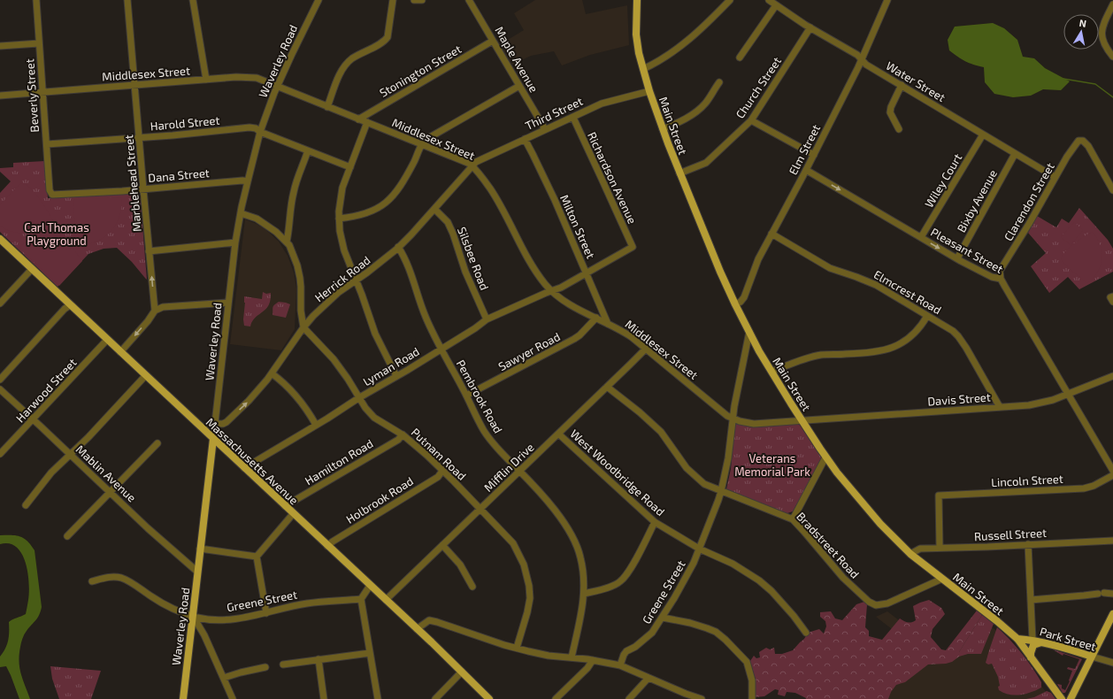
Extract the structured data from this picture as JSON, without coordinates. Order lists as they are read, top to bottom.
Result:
{
  "streets": {
    "main road": [
      "Waverley Road",
      "Main Street",
      "Massachusetts Avenue",
      "Park Street"
    ],
    "street": [
      "Maple Avenue",
      "Stonington Street",
      "Middlesex Street",
      "Water Street",
      "Church Street",
      "Beverly Street",
      "Third Street",
      "Harold Street",
      "Elm Street",
      "Dana Street",
      "Richardson Avenue",
      "Wiley Court",
      "Marblehead Street",
      "Bixby Avenue",
      "Clarendon Street",
      "Milton Street",
      "Pleasant Street",
      "Silsbee Road",
      "Herrick Road",
      "Elmcrest Road",
      "Sawyer Road",
      "Lyman Road",
      "Harwood Street",
      "Pembrook Road",
      "Davis Street",
      "Putnam Road",
      "Hamilton Road",
      "Mifflin Drive",
      "West Woodbridge Road",
      "Mablin Avenue",
      "Lincoln Street",
      "Holbrook Road",
      "Russell Street",
      "Bradstreet Road",
      "Greene Street"
    ]
  },
  "crossings": [
    ["Maple Avenue", "Stonington Street"],
    ["Maple Avenue", "Third Street"],
    ["Waverley Road", "Middlesex Street"],
    ["Waverley Road", "Harold Street"],
    ["Waverley Road", "Dana Street"],
    ["Waverley Road", "Herrick Road"],
    ["Waverley Road", "Massachusetts Avenue"],
    ["Waverley Road", "Mablin Avenue"],
    ["Waverley Road", "Greene Street"],
    ["Stonington Street", "Middlesex Street"],
    ["Middlesex Street", "Beverly Street"],
    ["Middlesex Street", "Third Street"],
    ["Middlesex Street", "Main Street"],
    ["Middlesex Street", "Marblehead Street"],
    ["Middlesex Street", "Milton Street"],
    ["Middlesex Street", "Herrick Road"],
    ["Middlesex Street", "Sawyer Road"],
    ["Middlesex Street", "Lyman Road"],
    ["Middlesex Street", "Davis Street"],
    ["Middlesex Street", "Mifflin Drive"],
    ["Middlesex Street", "Greene Street"],
    ["Water Street", "Church Street"],
    ["Water Street", "Elm Street"],
    ["Water Street", "Wiley Court"],
    ["Water Street", "Bixby Avenue"],
    ["Water Street", "Clarendon Street"],
    ["Church Street", "Main Street"],
    ["Beverly Street", "Harold Street"],
    ["Beverly Street", "Dana Street"],
    ["Third Street", "Main Street"],
    ["Third Street", "Richardson Avenue"],
    ["Third Street", "Milton Street"],
    ["Third Street", "Herrick Road"],
    ["Harold Street", "Marblehead Street"],
    ["Main Street", "Elm Street"],
    ["Main Street", "Davis Street"],
    ["Main Street", "Russell Street"],
    ["Main Street", "Bradstreet Road"],
    ["Main Street", "Greene Street"],
    ["Main Street", "Park Street"],
    ["Elm Street", "Pleasant Street"],
    ["Elm Street", "Elmcrest Road"],
    ["Dana Street", "Marblehead Street"],
    ["Richardson Avenue", "Lyman Road"],
    ["Wiley Court", "Pleasant Street"],
    ["Bixby Avenue", "Pleasant Street"],
    ["Clarendon Street", "Pleasant Street"],
    ["Milton Street", "Lyman Road"],
    ["Pleasant Street", "Davis Street"],
    ["Silsbee Road", "Herrick Road"],
    ["Silsbee Road", "Lyman Road"],
    ["Herrick Road", "Pembrook Road"],
    ["Herrick Road", "Putnam Road"],
    ["Elmcrest Road", "Davis Street"],
    ["Sawyer Road", "Pembrook Road"],
    ["Lyman Road", "Pembrook Road"],
    ["Lyman Road", "Putnam Road"],
    ["Lyman Road", "Massachusetts Avenue"],
    ["Harwood Street", "Massachusetts Avenue"],
    ["Harwood Street", "Mablin Avenue"],
    ["Pembrook Road", "Mifflin Drive"],
    ["Putnam Road", "Hamilton Road"],
    ["Putnam Road", "Mifflin Drive"],
    ["Putnam Road", "Holbrook Road"],
    ["Massachusetts Avenue", "Hamilton Road"],
    ["Massachusetts Avenue", "Mifflin Drive"],
    ["Massachusetts Avenue", "Holbrook Road"],
    ["Mifflin Drive", "West Woodbridge Road"],
    ["Mifflin Drive", "Bradstreet Road"],
    ["West Woodbridge Road", "Greene Street"],
    ["Lincoln Street", "Russell Street"],
    ["Bradstreet Road", "Greene Street"]
  ],
  "one_way": ["Pleasant Street"],
  "parks": ["Carl Thomas Playground", "Veterans Memorial Park"],
  "north": "top"
}
